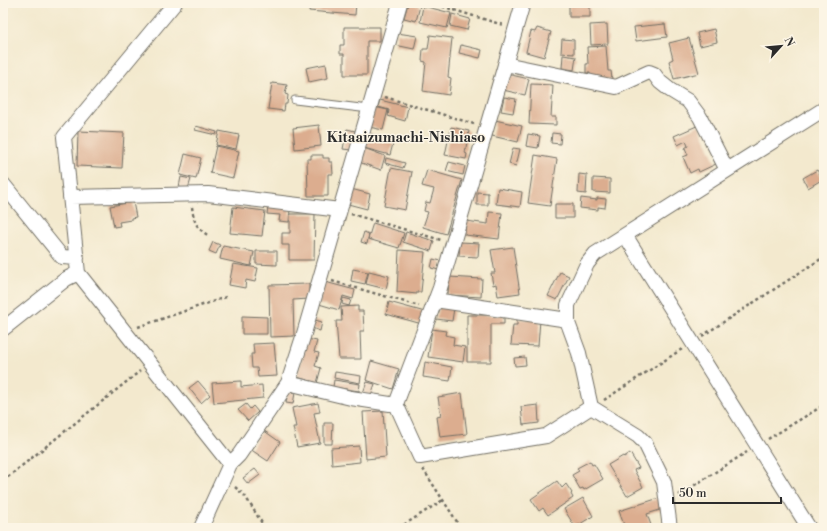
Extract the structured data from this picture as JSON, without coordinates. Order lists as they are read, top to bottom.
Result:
{
  "districts": ["Kitaaizumachi-Nishiaso"],
  "scale_bar": "50 m",
  "north": "top right"
}
